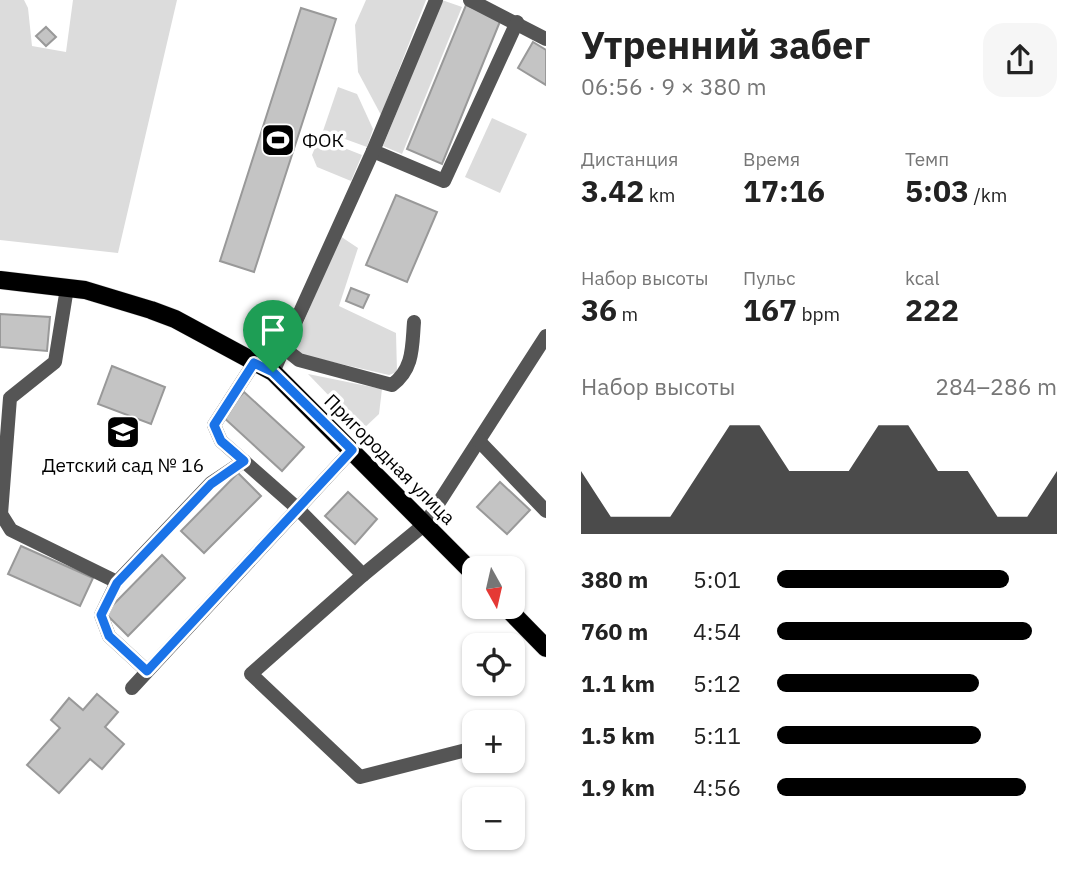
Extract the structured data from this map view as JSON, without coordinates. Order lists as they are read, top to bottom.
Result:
{
  "streets": {
    "main road": ["Пригородная улица"]
  },
  "places": {
    "sports": ["ФОК"],
    "school or university": ["Детский сад № 16"]
  },
  "north": "bottom",
  "page": {
    "heading": ["Утренний забег", "06:56 · 9 × 380 m"],
    "stats": [
      ["Дистанция", "3.42 km"],
      ["Время", "17:16"],
      ["Темп", "5:03 /km"],
      ["Набор высоты", "36 m"],
      ["Пульс", "167 bpm"],
      ["kcal", "222"]
    ],
    "chart": ["Набор высоты", "284–286 m"],
    "list": [
      {
        "name": "380 m",
        "note": "5:01"
      },
      {
        "name": "760 m",
        "note": "4:54"
      },
      {
        "name": "1.1 km",
        "note": "5:12"
      },
      {
        "name": "1.5 km",
        "note": "5:11"
      },
      {
        "name": "1.9 km",
        "note": "4:56"
      }
    ],
    "map_buttons": ["+", "−"]
  }
}
